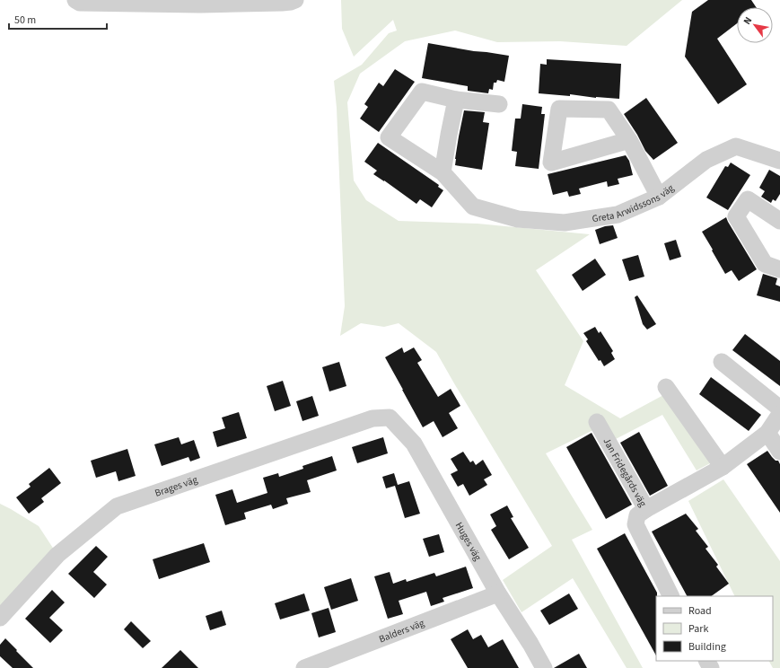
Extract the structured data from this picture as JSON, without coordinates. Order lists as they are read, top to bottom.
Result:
{
  "streets": {
    "street": [
      "Greta Arwidssons väg",
      "Jan Fridegårds väg",
      "Brages väg",
      "Huges väg",
      "Balders väg"
    ]
  },
  "crossings": [
    ["Brages väg", "Huges väg"],
    ["Huges väg", "Balders väg"]
  ],
  "legend": ["Road", "Park", "Building"],
  "scale_bar": "50 m",
  "north": "top left"
}
